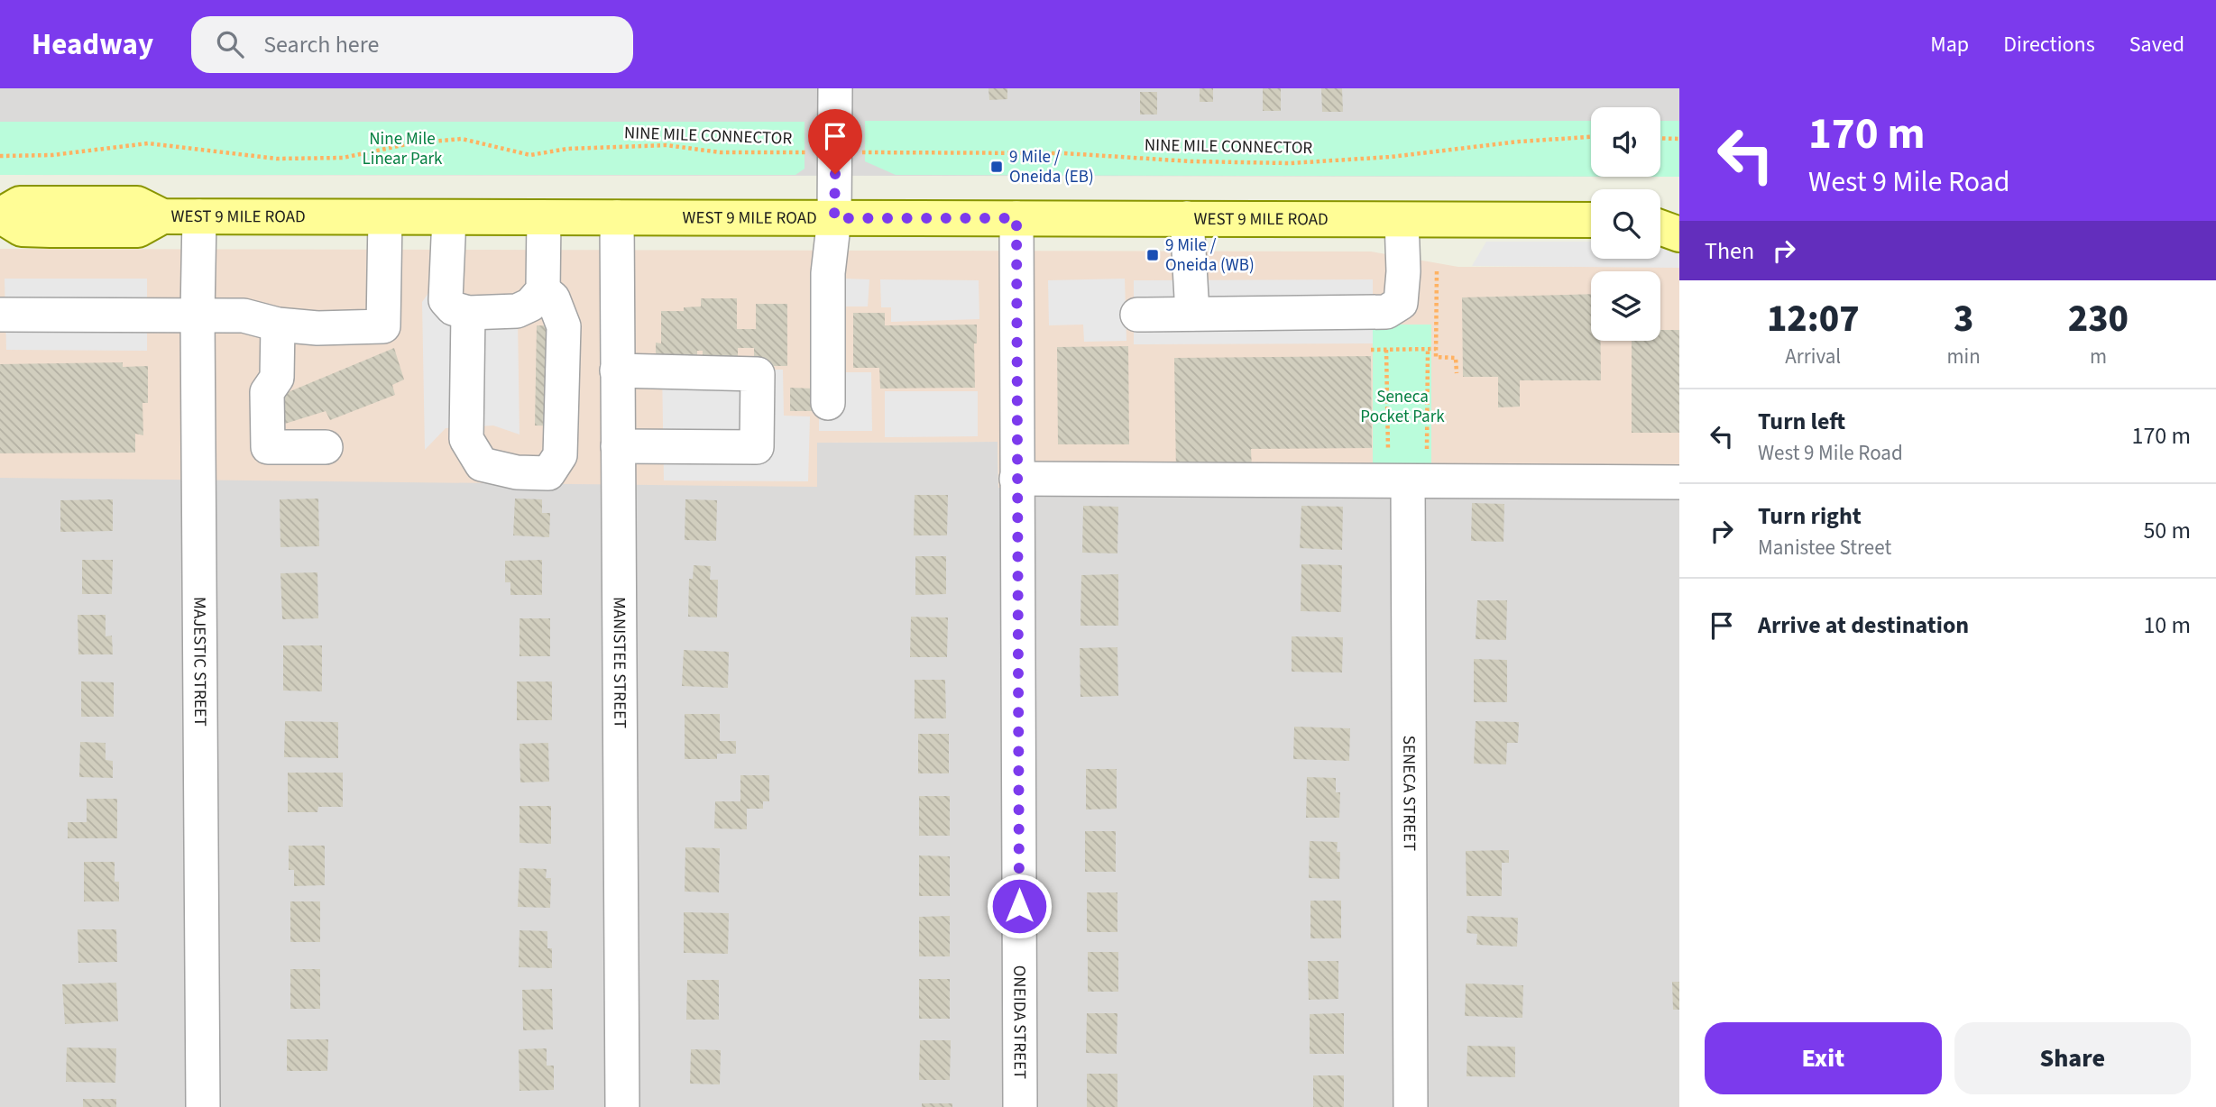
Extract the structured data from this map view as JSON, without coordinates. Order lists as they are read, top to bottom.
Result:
{
  "streets": {
    "main road": ["WEST 9 MILE ROAD"],
    "street": [
      "MAJESTIC STREET",
      "MANISTEE STREET",
      "SENECA STREET",
      "ONEIDA STREET"
    ],
    "path": ["NINE MILE CONNECTOR"]
  },
  "crossings": [
    ["WEST 9 MILE ROAD", "MAJESTIC STREET"],
    ["WEST 9 MILE ROAD", "MANISTEE STREET"],
    ["WEST 9 MILE ROAD", "ONEIDA STREET"]
  ],
  "parks": ["Nine Mile Linear Park", "Seneca Pocket Park"],
  "places": {
    "transit": ["9 Mile / Oneida (EB)", "9 Mile / Oneida (WB)"]
  },
  "page": {
    "header": "Headway",
    "search": "Search here",
    "nav": ["Map", "Directions", "Saved"],
    "turn": ["170 m", "West 9 Mile Road"],
    "then": "Then",
    "eta": [
      "12:07",
      "Arrival",
      "3",
      "min",
      "230",
      "m"
    ],
    "list": [
      {
        "name": "Turn left",
        "note": "West 9 Mile Road",
        "value": "170 m"
      },
      {
        "name": "Turn right",
        "note": "Manistee Street",
        "value": "50 m"
      },
      {
        "name": "Arrive at destination",
        "value": "10 m"
      }
    ],
    "buttons": ["Exit", "Share"]
  }
}
